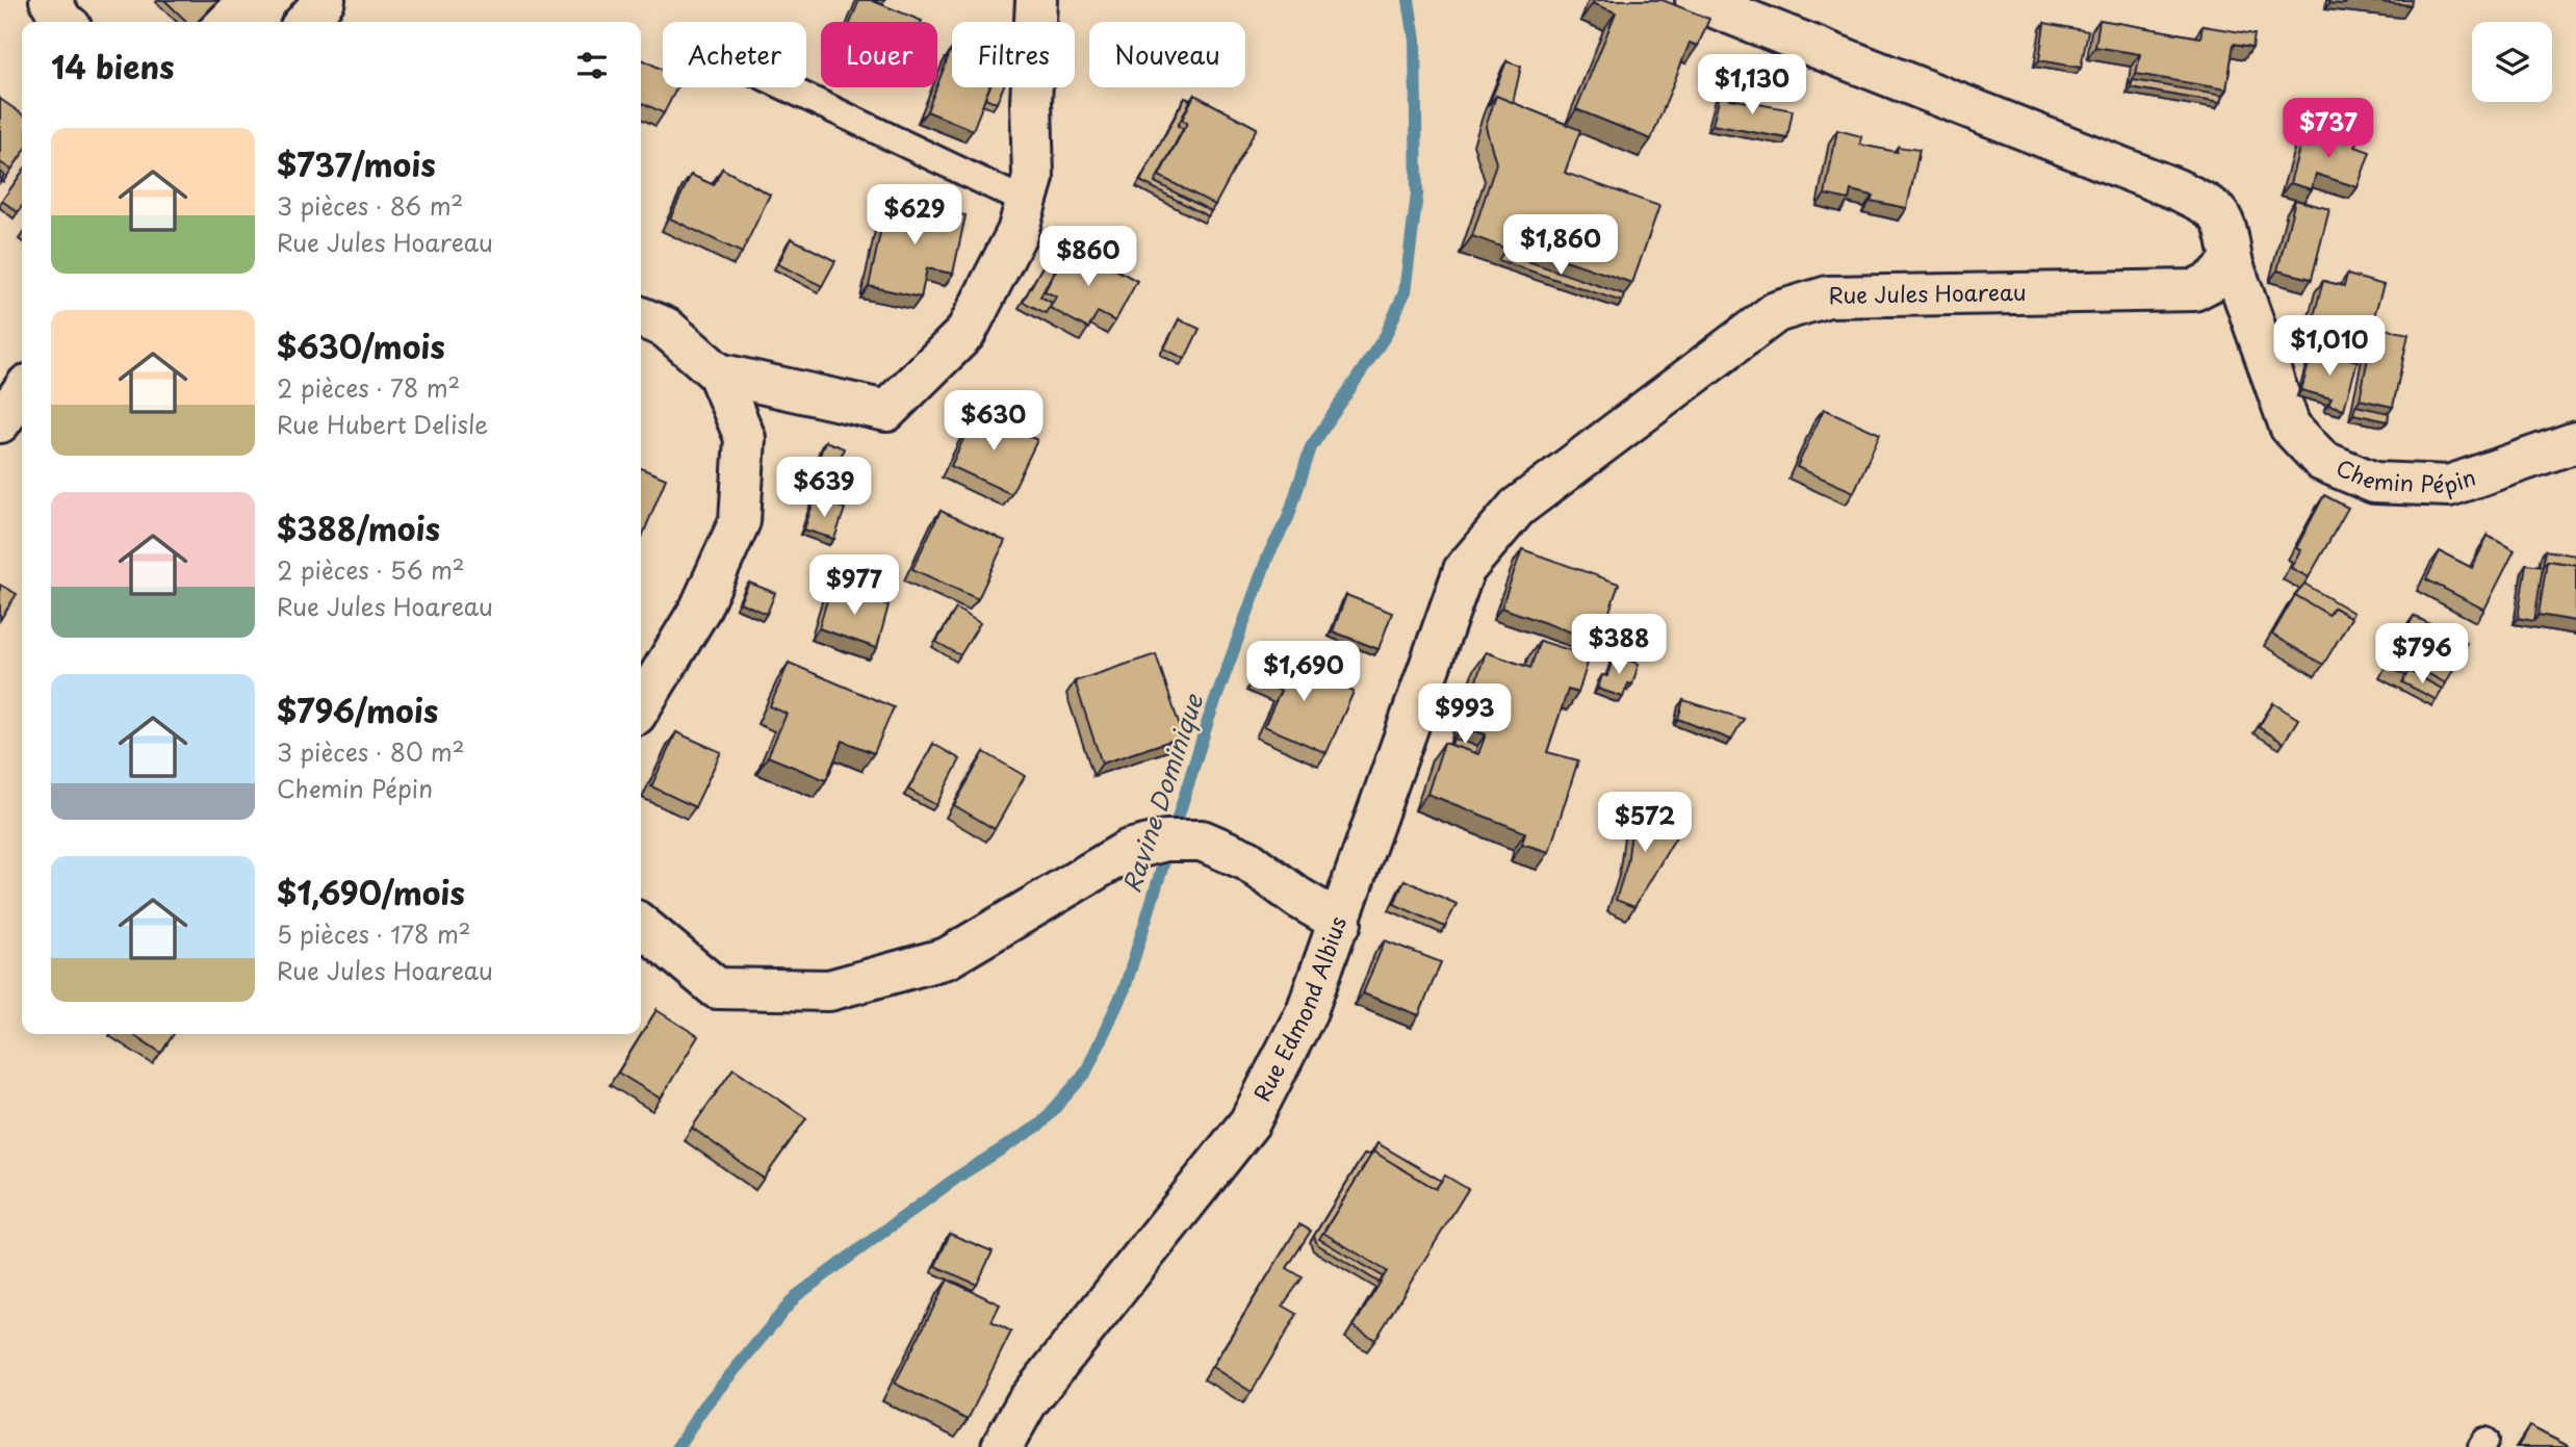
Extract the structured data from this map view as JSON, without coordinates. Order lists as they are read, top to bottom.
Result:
{
  "streets": {
    "main road": ["Rue Jules Hoareau", "Chemin Pépin", "Rue Edmond Albius"]
  },
  "crossings": [
    ["Rue Jules Hoareau", "Chemin Pépin"],
    ["Rue Jules Hoareau", "Rue Edmond Albius"]
  ],
  "water": ["Ravine Dominique"],
  "page": {
    "chip": [
      "Acheter",
      "Louer",
      "Filtres",
      "Nouveau"
    ],
    "heading": "14 biens",
    "price": [
      "$1,130",
      "$737",
      "$629",
      "$1,860",
      "$860",
      "$1,010",
      "$630",
      "$639",
      "$977",
      "$388",
      "$796",
      "$1,690",
      "$993",
      "$572"
    ],
    "list": [
      {
        "name": "$737/mois",
        "note": "3 pièces · 86 m² · Rue Jules Hoareau"
      },
      {
        "name": "$630/mois",
        "note": "2 pièces · 78 m² · Rue Hubert Delisle"
      },
      {
        "name": "$388/mois",
        "note": "2 pièces · 56 m² · Rue Jules Hoareau"
      },
      {
        "name": "$796/mois",
        "note": "3 pièces · 80 m² · Chemin Pépin"
      },
      {
        "name": "$1,690/mois",
        "note": "5 pièces · 178 m² · Rue Jules Hoareau"
      }
    ]
  }
}
